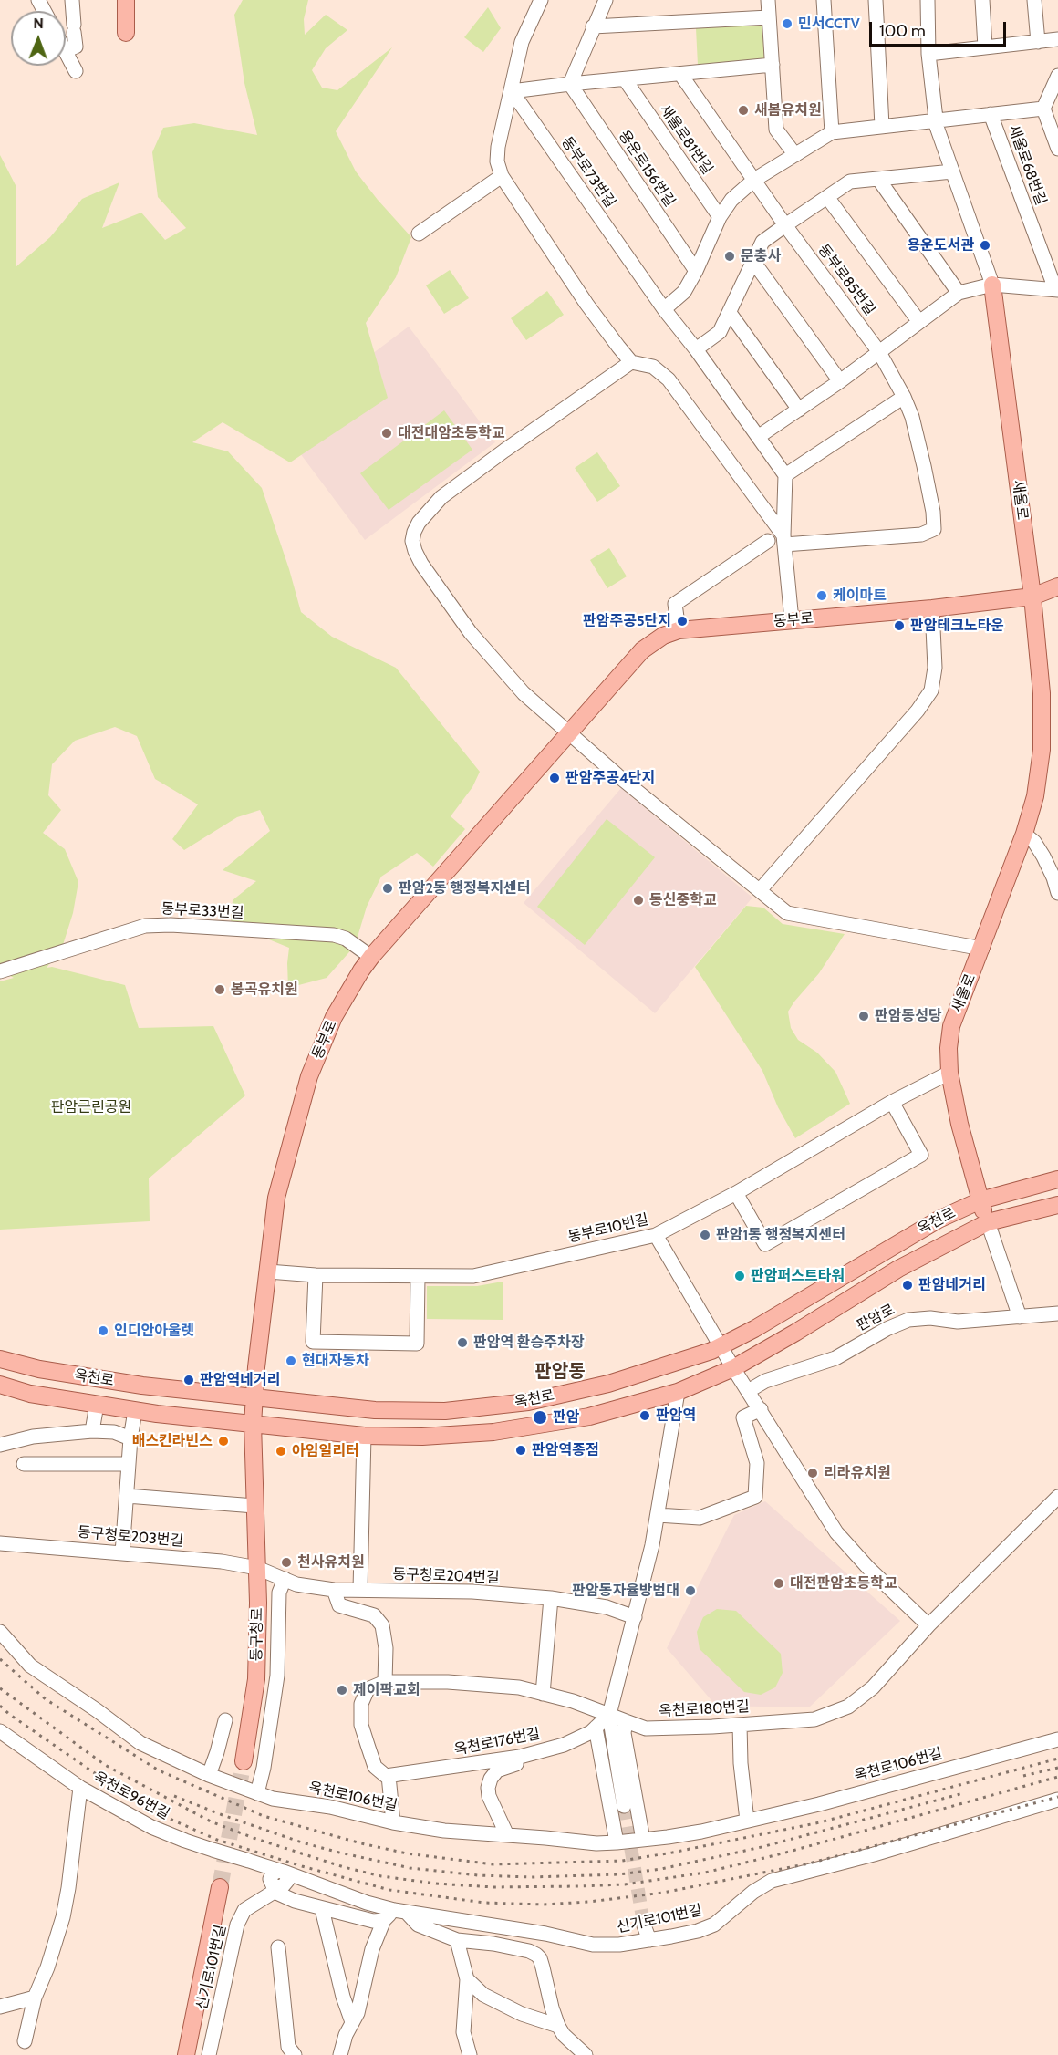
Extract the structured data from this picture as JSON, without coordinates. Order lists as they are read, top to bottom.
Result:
{
  "streets": {
    "main road": [
      "새울로",
      "동부로",
      "옥천로",
      "동구청로"
    ],
    "street": [
      "새울로81번길",
      "새울로68번길",
      "용운로156번길",
      "동부로73번길",
      "동부로85번길",
      "동부로33번길",
      "동부로10번길",
      "판암로",
      "동구청로203번길",
      "동구청로204번길",
      "옥천로180번길",
      "옥천로176번길",
      "옥천로106번길",
      "옥천로96번길",
      "신기로101번길"
    ]
  },
  "crossings": [
    ["새울로68번길", "새울로"],
    ["새울로", "동부로"],
    ["새울로", "옥천로"],
    ["새울로", "동부로10번길"],
    ["동부로", "동부로33번길"],
    ["동부로", "옥천로"],
    ["동부로", "동부로10번길"],
    ["동부로", "동구청로"],
    ["옥천로", "동구청로"],
    ["동구청로203번길", "동구청로204번길"],
    ["동구청로203번길", "동구청로"],
    ["동구청로204번길", "동구청로"],
    ["옥천로180번길", "옥천로176번길"],
    ["옥천로96번길", "신기로101번길"]
  ],
  "districts": ["판암동"],
  "parks": ["판암근린공원"],
  "places": [
    "민서CCTV",
    "새봄유치원",
    "용운도서관",
    "문충사",
    "대전대암초등학교",
    "케이마트",
    "판암주공5단지",
    "판암테크노타운",
    "판암주공4단지",
    "판암2동 행정복지센터",
    "동신중학교",
    "봉곡유치원",
    "판암동성당",
    "판암1동 행정복지센터",
    "판암퍼스트타워",
    "판암네거리",
    "인디안아울렛",
    "판암역 환승주차장",
    "현대자동차",
    "판암역네거리",
    "판암역",
    "판암",
    "배스킨라빈스",
    "판암역종점",
    "아임일리터",
    "리라유치원",
    "천사유치원",
    "대전판암초등학교",
    "판암동자율방범대",
    "제이팍교회"
  ],
  "scale_bar": "100 m",
  "north": "top"
}
